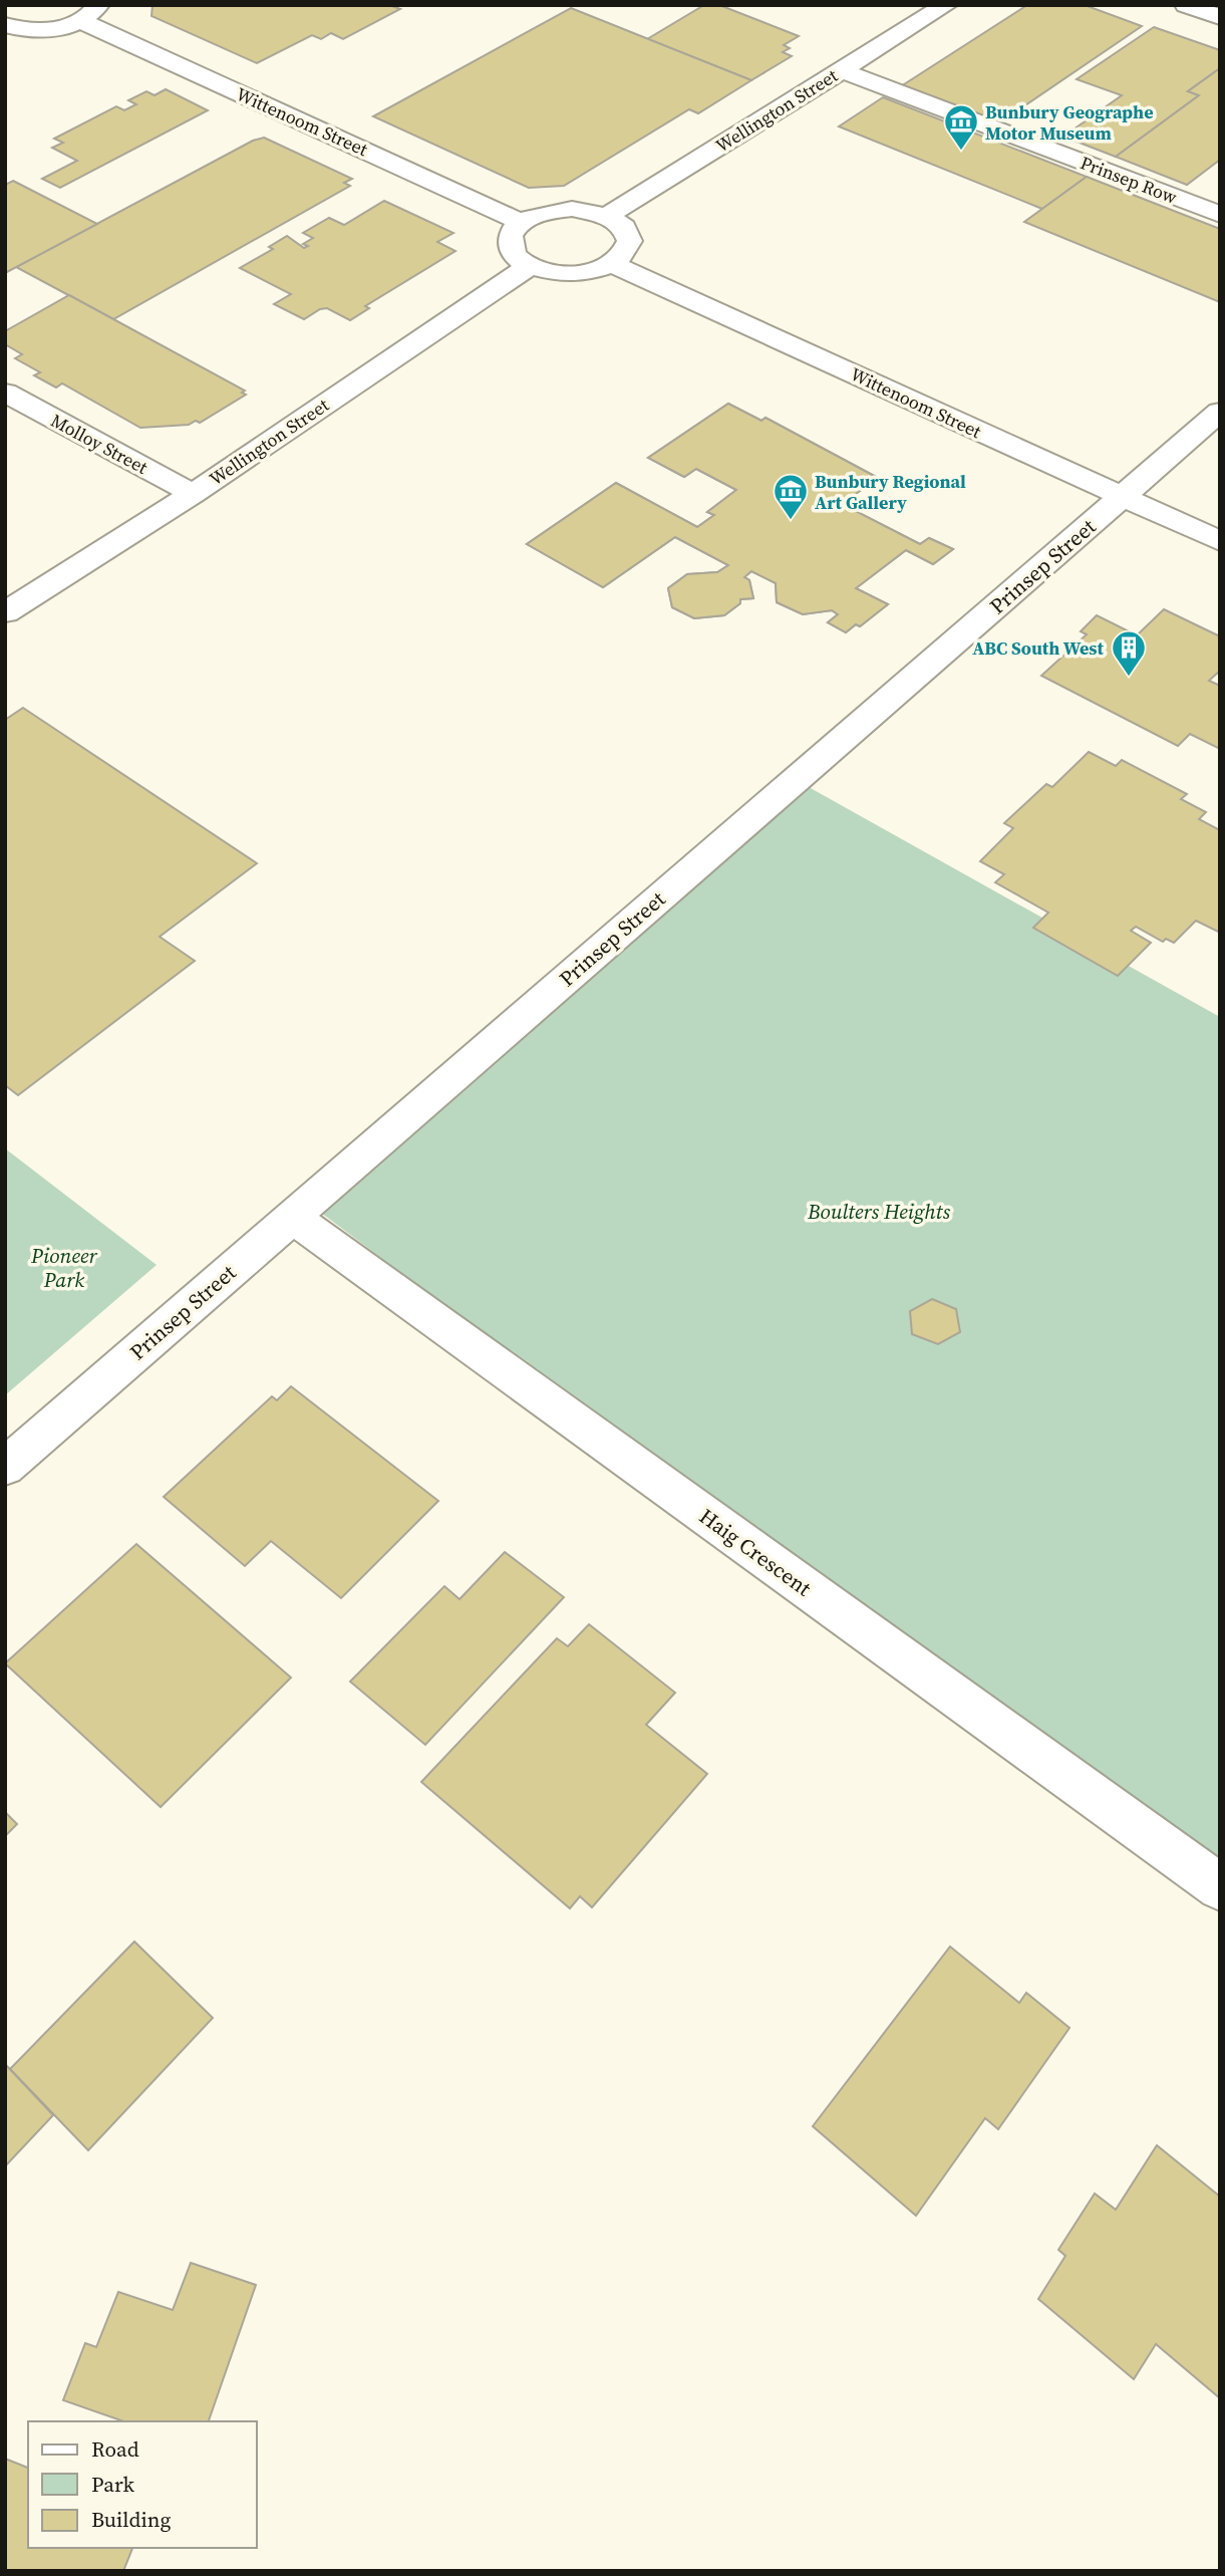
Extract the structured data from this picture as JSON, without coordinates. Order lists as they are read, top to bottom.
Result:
{
  "streets": {
    "street": [
      "Wellington Street",
      "Wittenoom Street",
      "Prinsep Row",
      "Molloy Street",
      "Prinsep Street",
      "Haig Crescent"
    ]
  },
  "crossings": [
    ["Wellington Street", "Prinsep Row"],
    ["Wellington Street", "Molloy Street"],
    ["Wittenoom Street", "Prinsep Street"],
    ["Prinsep Street", "Haig Crescent"]
  ],
  "parks": ["Boulters Heights", "Pioneer Park"],
  "places": {
    "museum": ["Bunbury Geographe Motor Museum", "Bunbury Regional Art Gallery"],
    "building": ["ABC South West"]
  },
  "legend": ["Road", "Park", "Building"]
}
